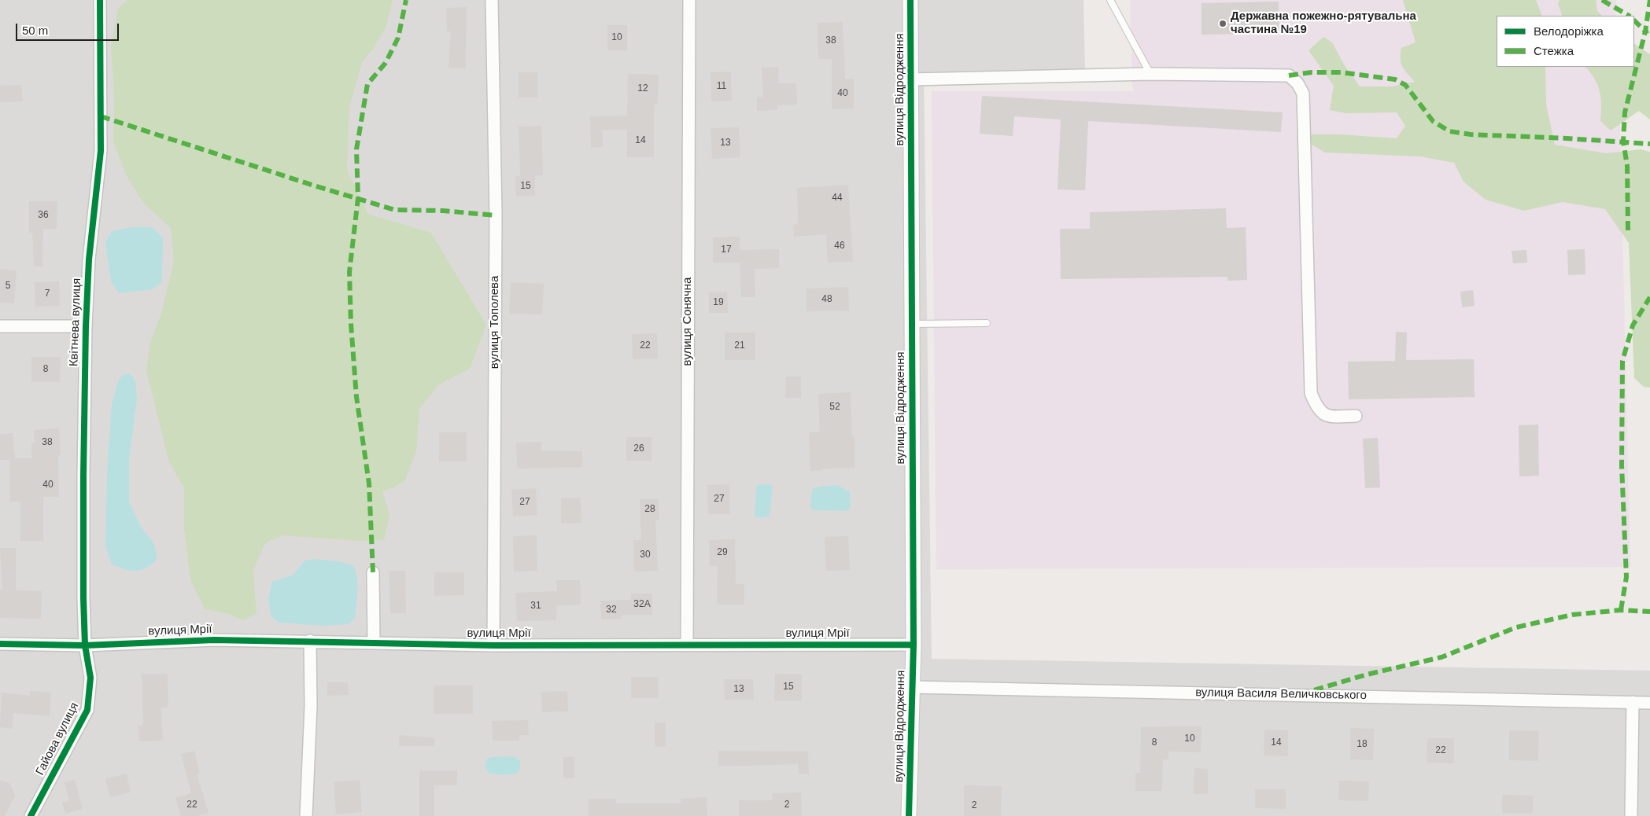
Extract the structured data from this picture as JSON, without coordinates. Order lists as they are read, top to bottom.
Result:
{
  "streets": {
    "street": [
      "вулиця Відродження",
      "вулиця Сонячна",
      "Квітнева вулиця",
      "вулиця Тополева",
      "вулиця Мрії",
      "вулиця Василя Величковського",
      "Гайова вулиця"
    ]
  },
  "crossings": [
    ["вулиця Відродження", "вулиця Мрії"],
    ["вулиця Відродження", "вулиця Василя Величковського"],
    ["вулиця Сонячна", "вулиця Мрії"],
    ["Квітнева вулиця", "вулиця Мрії"],
    ["Квітнева вулиця", "Гайова вулиця"],
    ["вулиця Тополева", "вулиця Мрії"],
    ["вулиця Мрії", "Гайова вулиця"]
  ],
  "places": ["Державна пожежно-рятувальна частина №19"],
  "house_numbers": [
    "10",
    "38",
    "11",
    "12",
    "40",
    "14",
    "13",
    "15",
    "44",
    "36",
    "46",
    "17",
    "5",
    "7",
    "48",
    "19",
    "22",
    "21",
    "8",
    "52",
    "38",
    "26",
    "40",
    "27",
    "27",
    "28",
    "29",
    "30",
    "32A",
    "31",
    "32",
    "15",
    "13",
    "10",
    "8",
    "14",
    "18",
    "22",
    "22",
    "2",
    "2"
  ],
  "legend": ["Велодоріжка", "Стежка"],
  "scale_bar": "50 m"
}
